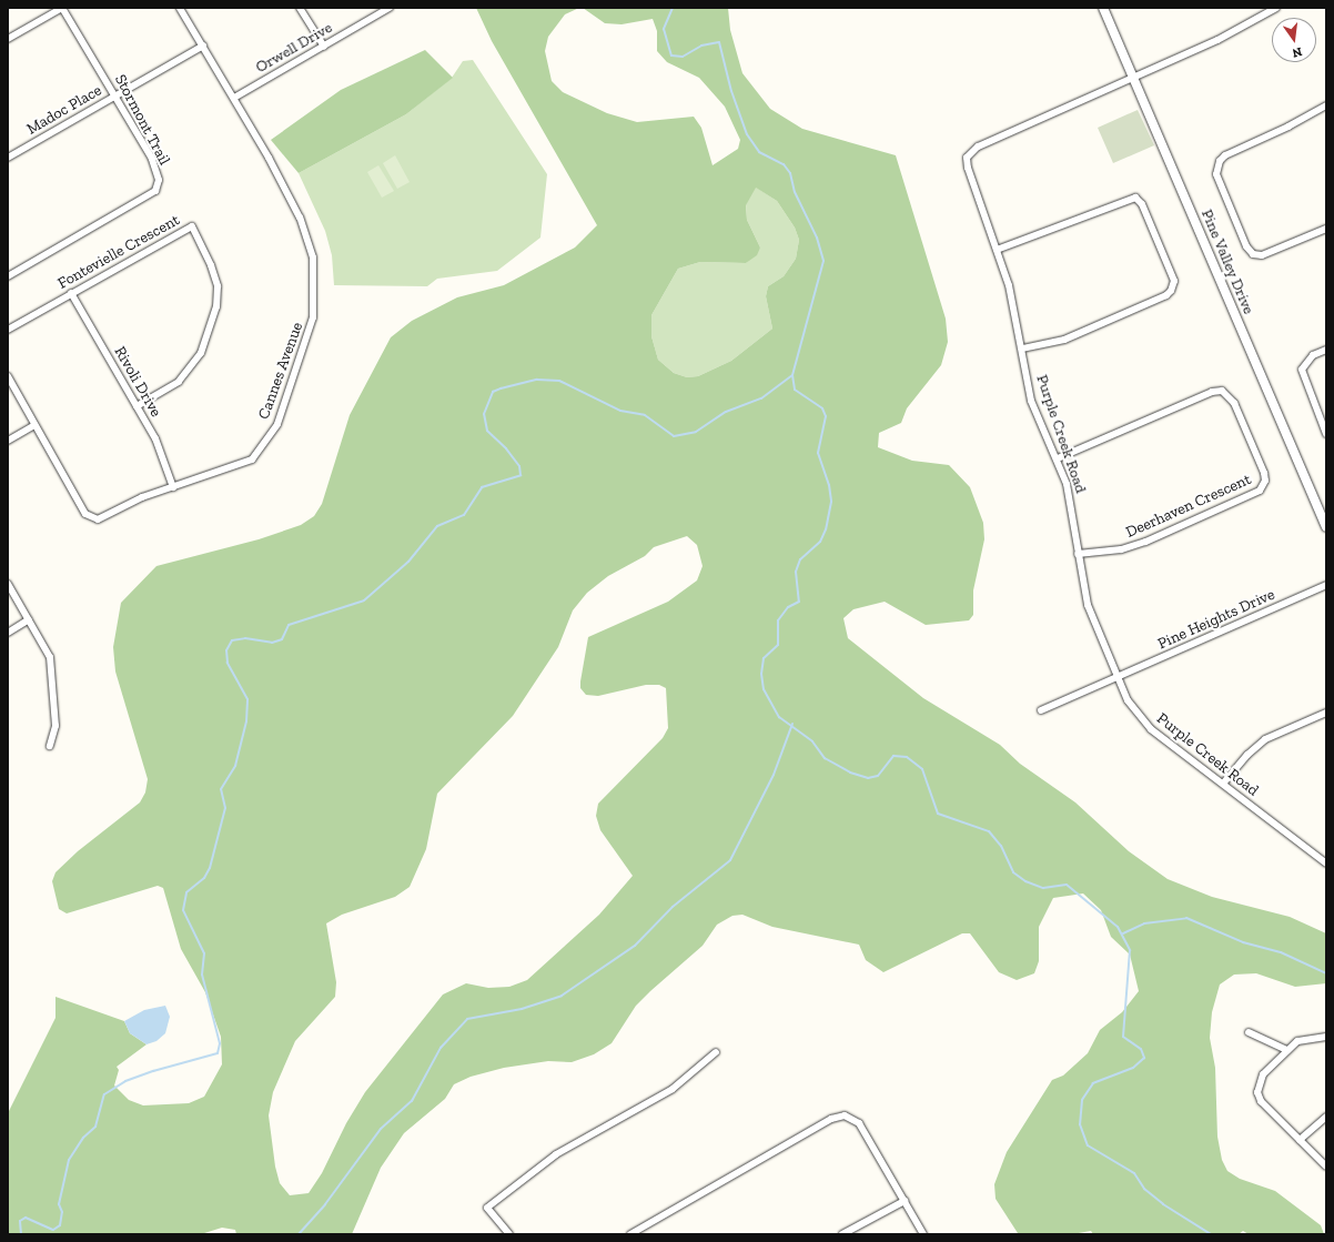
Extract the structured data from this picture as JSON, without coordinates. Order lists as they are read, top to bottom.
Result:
{
  "streets": {
    "street": [
      "Orwell Drive",
      "Madoc Place",
      "Stormont Trail",
      "Fontevielle Crescent",
      "Pine Valley Drive",
      "Cannes Avenue",
      "Rivoli Drive",
      "Purple Creek Road",
      "Deerhaven Crescent",
      "Pine Heights Drive"
    ]
  },
  "crossings": [
    ["Orwell Drive", "Cannes Avenue"],
    ["Madoc Place", "Stormont Trail"],
    ["Madoc Place", "Cannes Avenue"],
    ["Fontevielle Crescent", "Rivoli Drive"],
    ["Pine Valley Drive", "Purple Creek Road"],
    ["Cannes Avenue", "Rivoli Drive"],
    ["Purple Creek Road", "Deerhaven Crescent"],
    ["Purple Creek Road", "Pine Heights Drive"]
  ],
  "north": "bottom"
}
